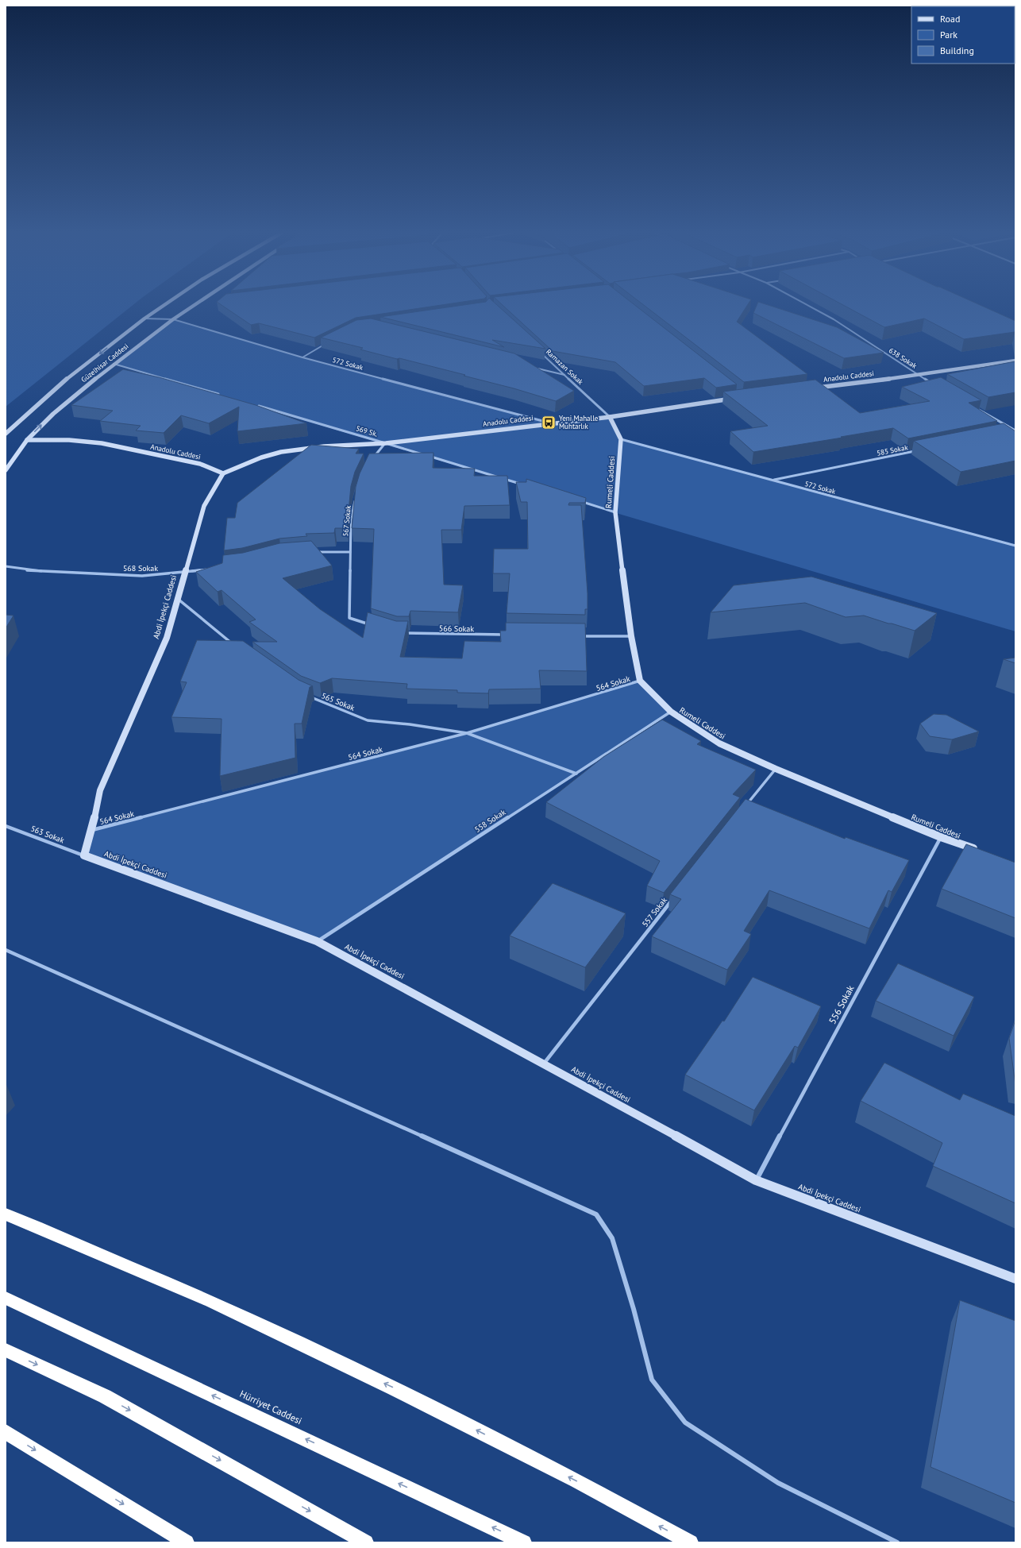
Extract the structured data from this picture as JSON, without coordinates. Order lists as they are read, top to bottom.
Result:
{
  "streets": {
    "highway": ["Hürriyet Caddesi"],
    "street": [
      "638 Sokak",
      "Güzelhisar Caddesi",
      "572 Sokak",
      "Ramazan Sokak",
      "Anadolu Caddesi",
      "569 Sk.",
      "585 Sokak",
      "Rumeli Caddesi",
      "567 Sokak",
      "568 Sokak",
      "Abdi İpekçi Caddesi",
      "566 Sokak",
      "564 Sokak",
      "565 Sokak",
      "558 Sokak",
      "563 Sokak",
      "557 Sokak",
      "556 Sokak"
    ]
  },
  "crossings": [
    ["638 Sokak", "Anadolu Caddesi"],
    ["Güzelhisar Caddesi", "572 Sokak"],
    ["Güzelhisar Caddesi", "Anadolu Caddesi"],
    ["572 Sokak", "Anadolu Caddesi"],
    ["572 Sokak", "585 Sokak"],
    ["572 Sokak", "Rumeli Caddesi"],
    ["Ramazan Sokak", "Anadolu Caddesi"],
    ["Anadolu Caddesi", "569 Sk."],
    ["Anadolu Caddesi", "Abdi İpekçi Caddesi"],
    ["Rumeli Caddesi", "564 Sokak"],
    ["Rumeli Caddesi", "558 Sokak"],
    ["Rumeli Caddesi", "556 Sokak"],
    ["568 Sokak", "Abdi İpekçi Caddesi"],
    ["Abdi İpekçi Caddesi", "564 Sokak"],
    ["Abdi İpekçi Caddesi", "558 Sokak"],
    ["Abdi İpekçi Caddesi", "563 Sokak"],
    ["Abdi İpekçi Caddesi", "557 Sokak"],
    ["Abdi İpekçi Caddesi", "556 Sokak"],
    ["564 Sokak", "565 Sokak"]
  ],
  "places": {
    "bus stop": ["Yeni Mahalle Muhtarlık"]
  },
  "legend": ["Road", "Park", "Building"]
}
